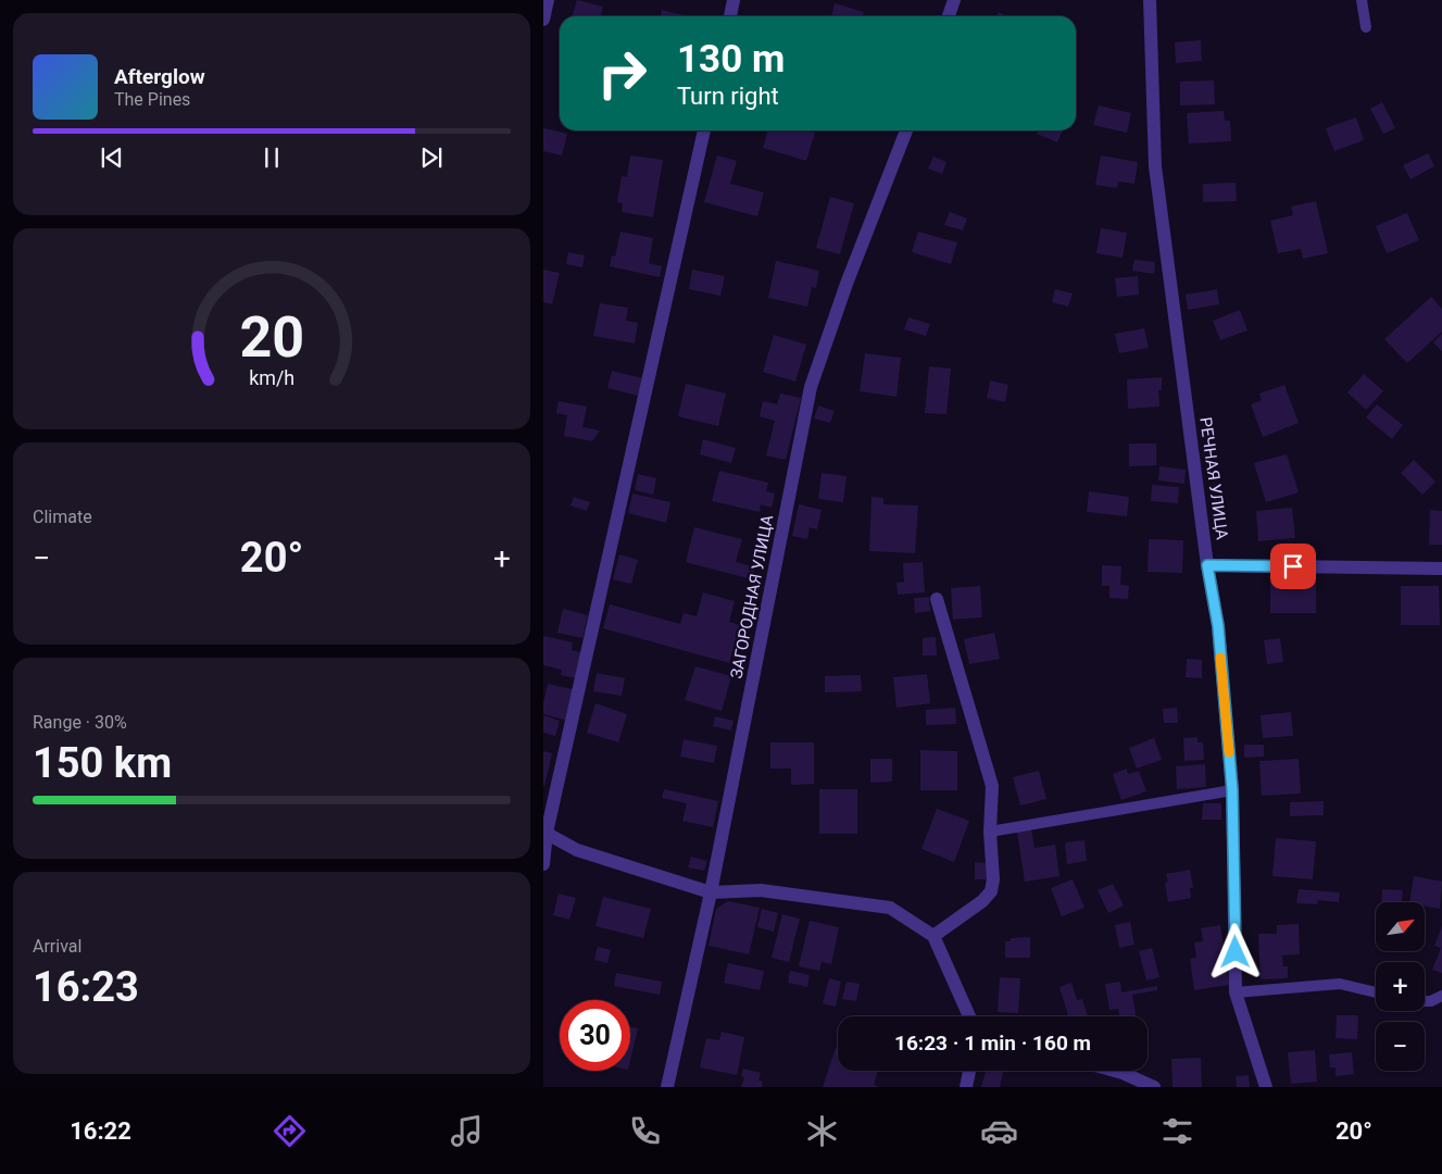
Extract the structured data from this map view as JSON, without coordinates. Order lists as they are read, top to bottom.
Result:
{
  "streets": {
    "street": ["РЕЧНАЯ УЛИЦА", "ЗАГОРОДНАЯ УЛИЦА"]
  },
  "north": "top right",
  "page": {
    "turn": ["130 m", "Turn right"],
    "song": ["Afterglow", "The Pines"],
    "tile": [
      "Climate",
      ["Range · 30%", "150 km"],
      ["Arrival", "16:23"]
    ],
    "heat": ["−", "20°", "+"],
    "map_buttons": ["+", "−"],
    "limit": "30",
    "trip": "16:23 · 1 min · 160 m",
    "tabs": ["16:22", "20°"],
    "gauge": ["20", "km/h"]
  }
}
